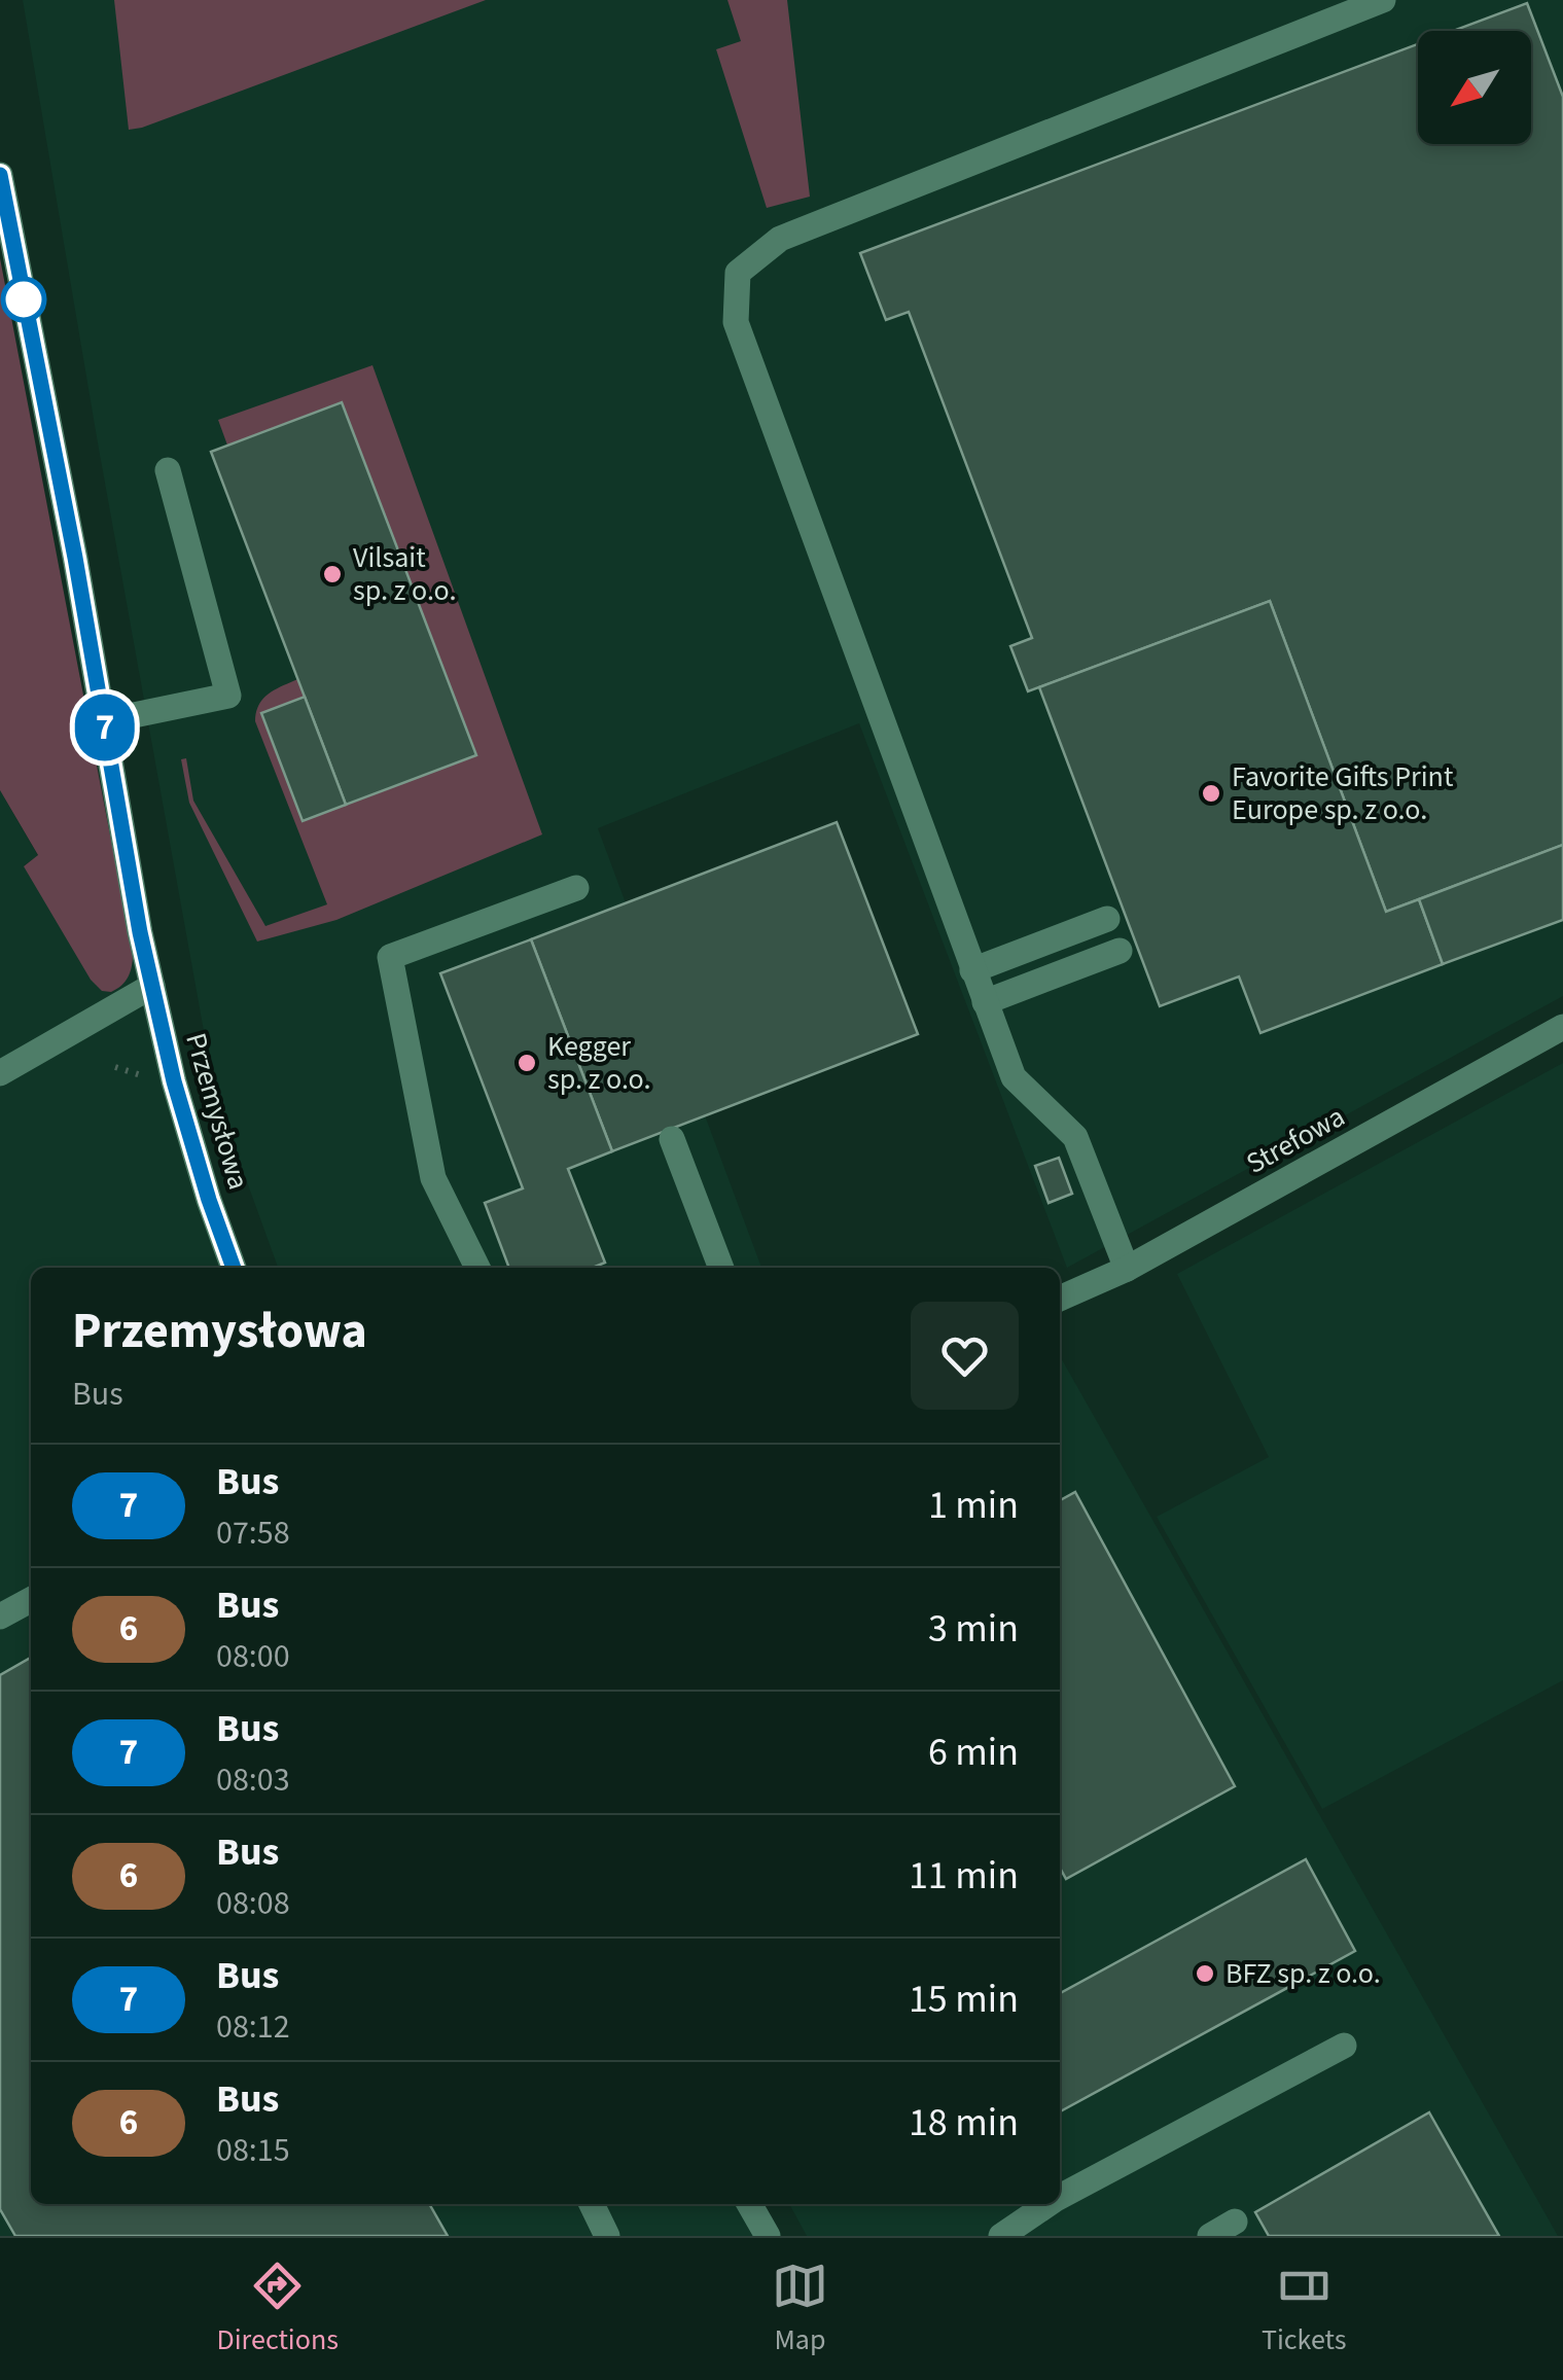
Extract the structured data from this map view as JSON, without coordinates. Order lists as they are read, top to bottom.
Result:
{
  "streets": {
    "street": ["Przemysłowa", "Strefowa"]
  },
  "places": [
    "Vilsait sp. z o.o.",
    "Favorite Gifts Print Europe sp. z o.o.",
    "Kegger sp. z o.o.",
    "BFZ sp. z o.o."
  ],
  "lines": ["bus line 7"],
  "north": "bottom left",
  "page": {
    "on_map": "7",
    "heading": ["Przemysłowa", "Bus"],
    "list": [
      {
        "mark": "7",
        "name": "Bus",
        "note": "07:58",
        "value": "1 min"
      },
      {
        "mark": "6",
        "name": "Bus",
        "note": "08:00",
        "value": "3 min"
      },
      {
        "mark": "7",
        "name": "Bus",
        "note": "08:03",
        "value": "6 min"
      },
      {
        "mark": "6",
        "name": "Bus",
        "note": "08:08",
        "value": "11 min"
      },
      {
        "mark": "7",
        "name": "Bus",
        "note": "08:12",
        "value": "15 min"
      },
      {
        "mark": "6",
        "name": "Bus",
        "note": "08:15",
        "value": "18 min"
      }
    ],
    "tabs": ["Directions", "Map", "Tickets"]
  }
}
